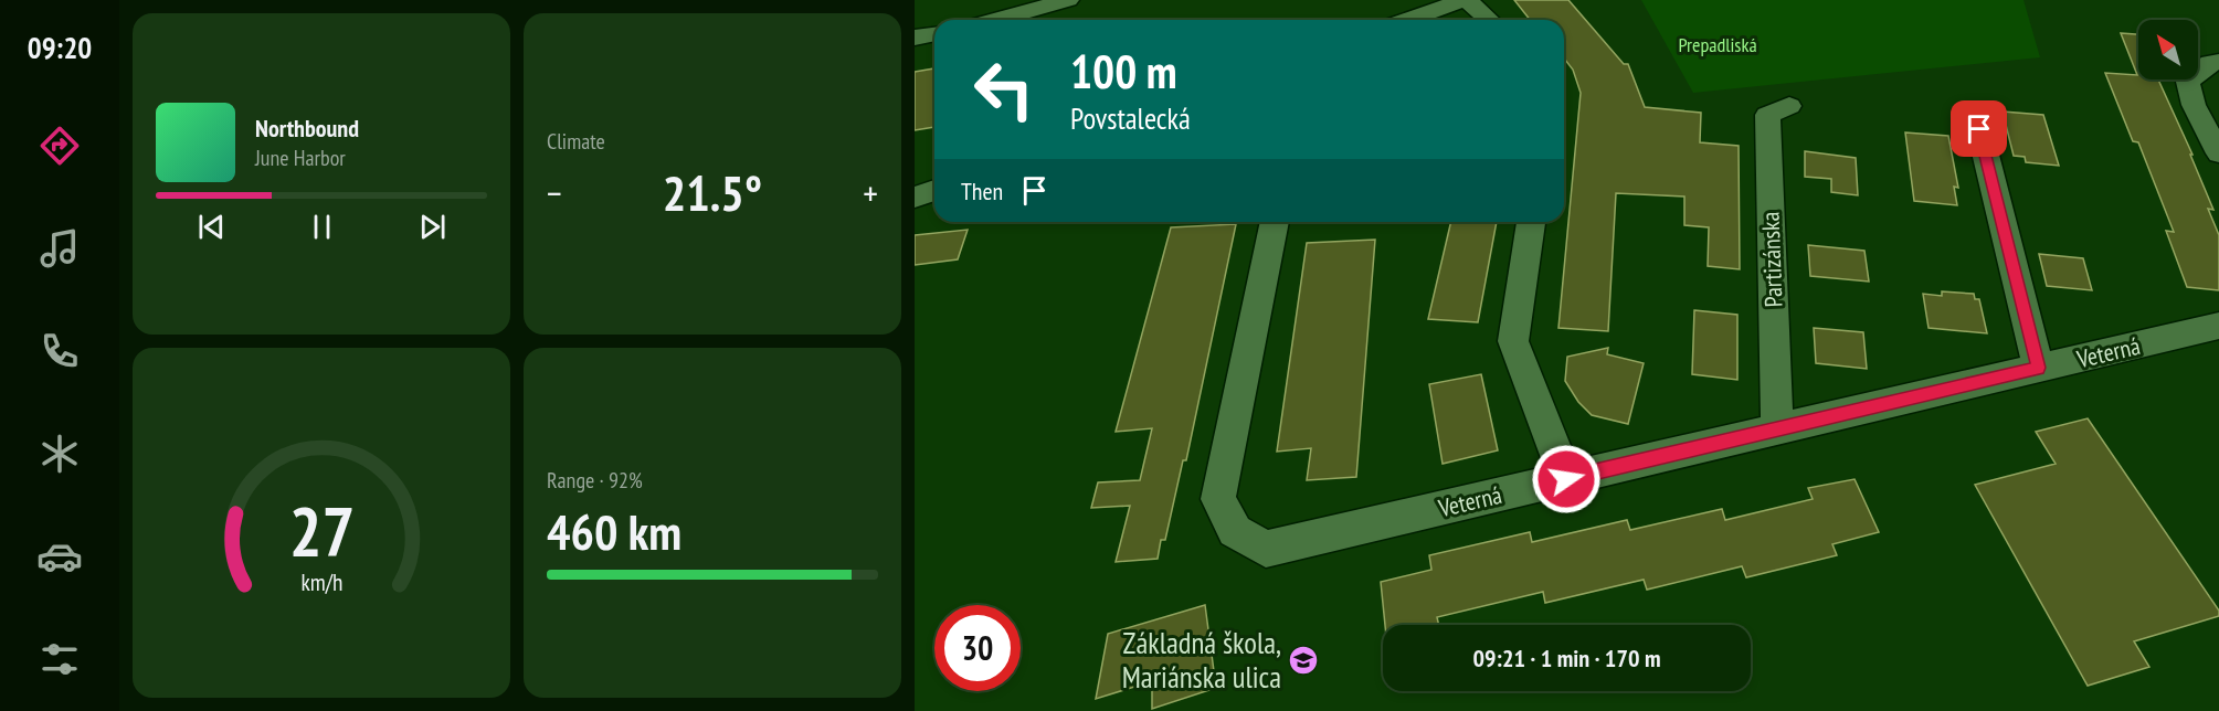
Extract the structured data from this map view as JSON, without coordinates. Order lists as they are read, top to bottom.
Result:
{
  "streets": {
    "street": ["Partizánska", "Veterná"]
  },
  "crossings": [
    ["Partizánska", "Veterná"]
  ],
  "parks": ["Prepadliská"],
  "places": {
    "school or university": ["Základná škola, Mariánska ulica"]
  },
  "north": "top left",
  "page": {
    "tabs": "09:20",
    "tile": [
      "Climate",
      ["Range · 92%", "460 km"]
    ],
    "turn": ["100 m", "Povstalecká"],
    "song": ["Northbound", "June Harbor"],
    "then": "Then",
    "heat": ["−", "21.5°", "+"],
    "limit": "30",
    "trip": "09:21 · 1 min · 170 m",
    "gauge": ["27", "km/h"]
  }
}
